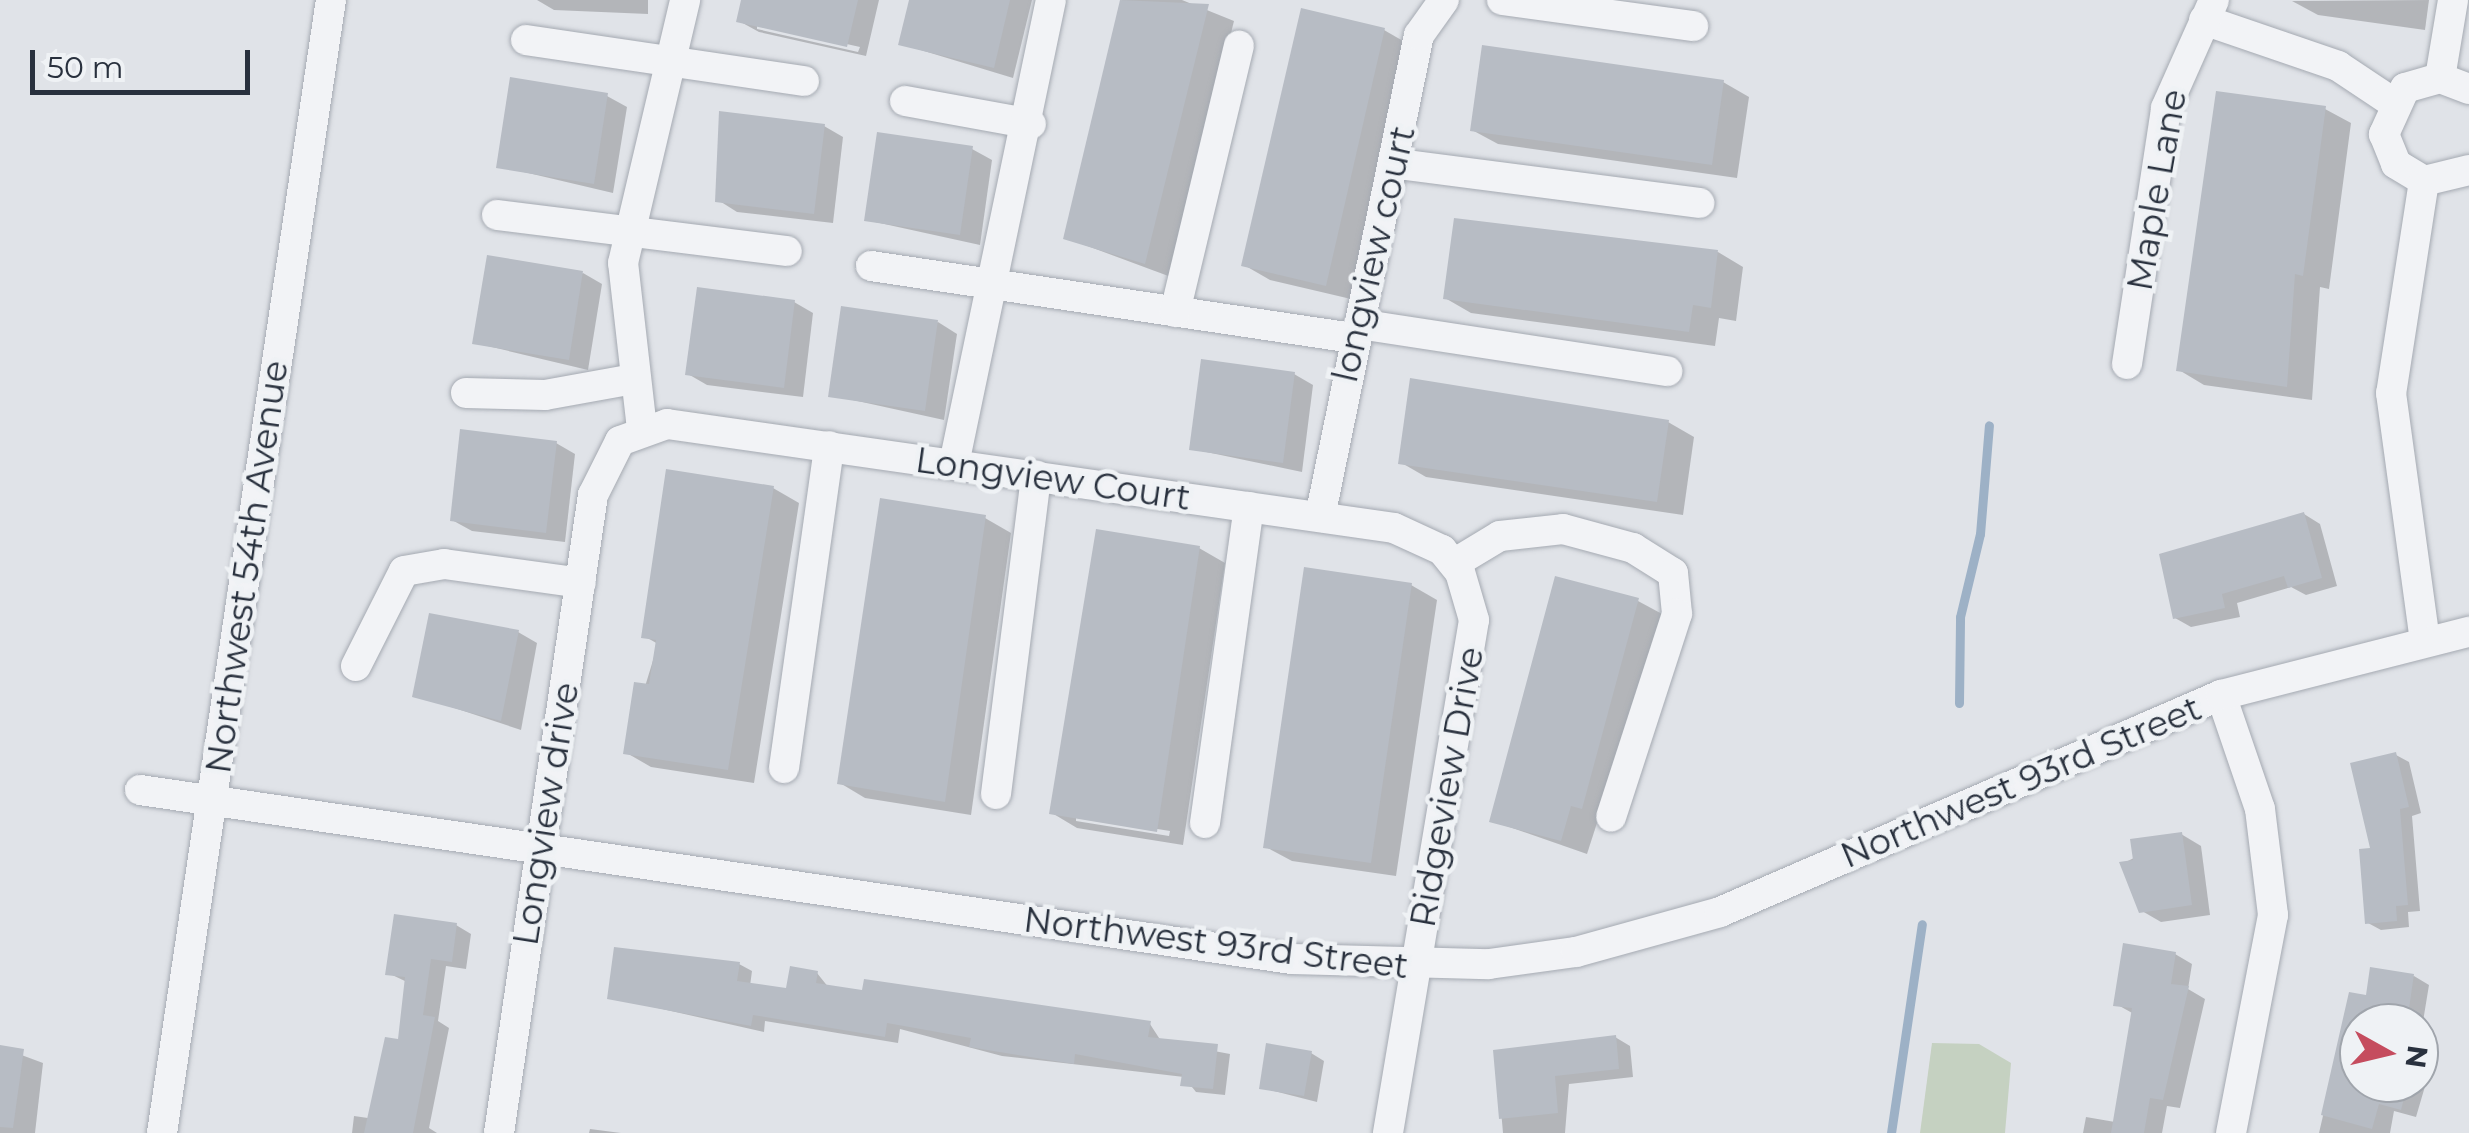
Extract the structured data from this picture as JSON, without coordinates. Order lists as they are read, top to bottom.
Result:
{
  "streets": {
    "street": [
      "Maple Lane",
      "longview court",
      "Longview Court",
      "Northwest 54th Avenue",
      "Northwest 93rd Street",
      "Ridgeview Drive",
      "Longview drive"
    ]
  },
  "crossings": [
    ["longview court", "Longview Court"],
    ["Longview Court", "Ridgeview Drive"],
    ["Longview Court", "Longview drive"],
    ["Northwest 54th Avenue", "Northwest 93rd Street"],
    ["Northwest 93rd Street", "Ridgeview Drive"],
    ["Northwest 93rd Street", "Longview drive"]
  ],
  "scale_bar": "50 m",
  "north": "right"
}
